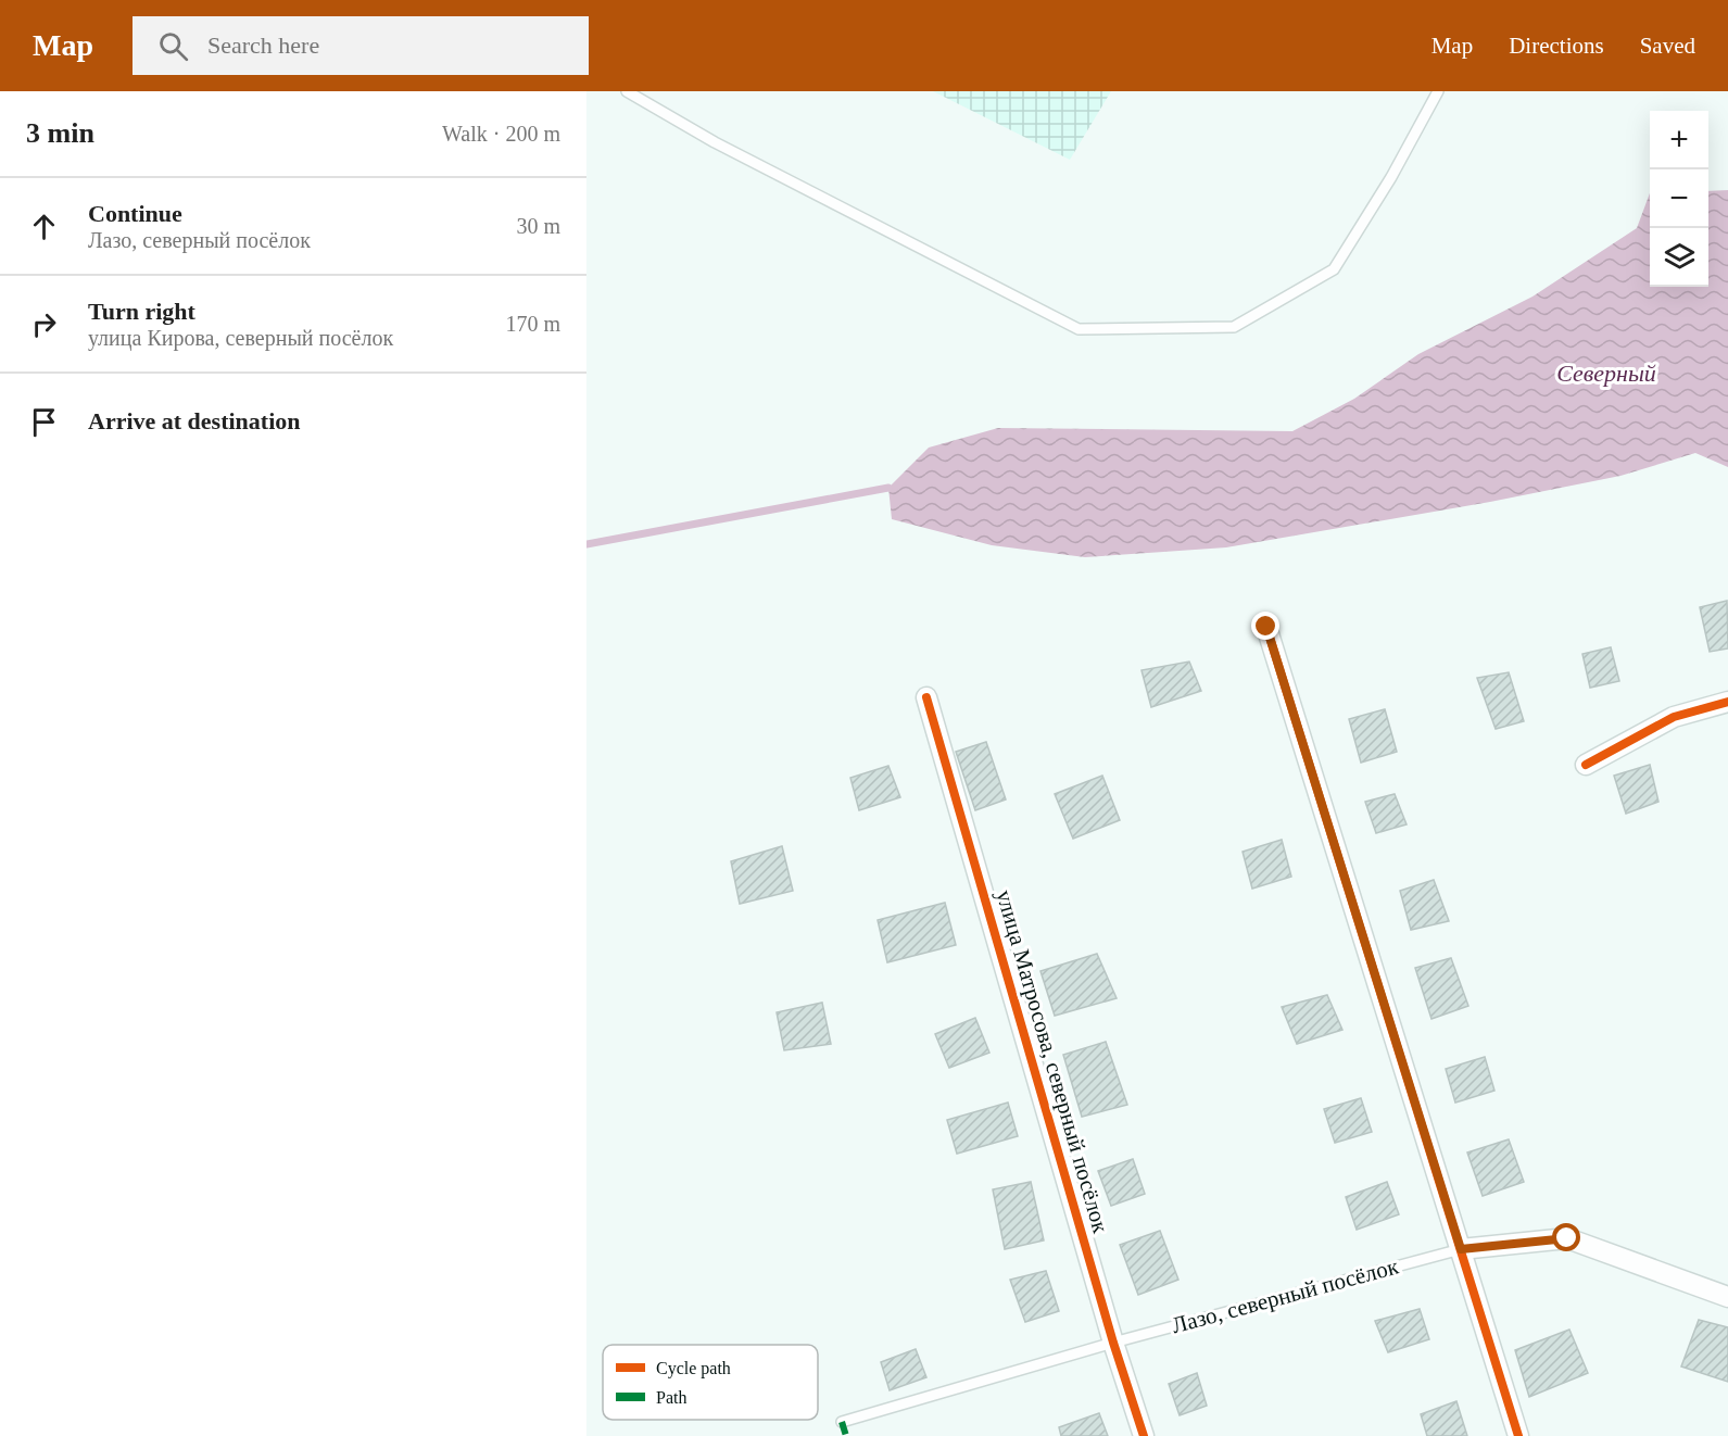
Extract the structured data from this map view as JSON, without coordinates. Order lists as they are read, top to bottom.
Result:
{
  "streets": {
    "street": ["улица Матросова, северный посёлок", "Лазо, северный посёлок"]
  },
  "crossings": [
    ["улица Матросова, северный посёлок", "Лазо, северный посёлок"]
  ],
  "water": ["Северный"],
  "legend": ["Cycle path", "Path"],
  "page": {
    "header": "Map",
    "search": "Search here",
    "nav": ["Map", "Directions", "Saved"],
    "heading": ["3 min", "Walk · 200 m"],
    "map_buttons": ["+", "−"],
    "list": [
      ["Continue", "Лазо, северный посёлок", "30 m"],
      ["Turn right", "улица Кирова, северный посёлок", "170 m"],
      "Arrive at destination"
    ]
  }
}
